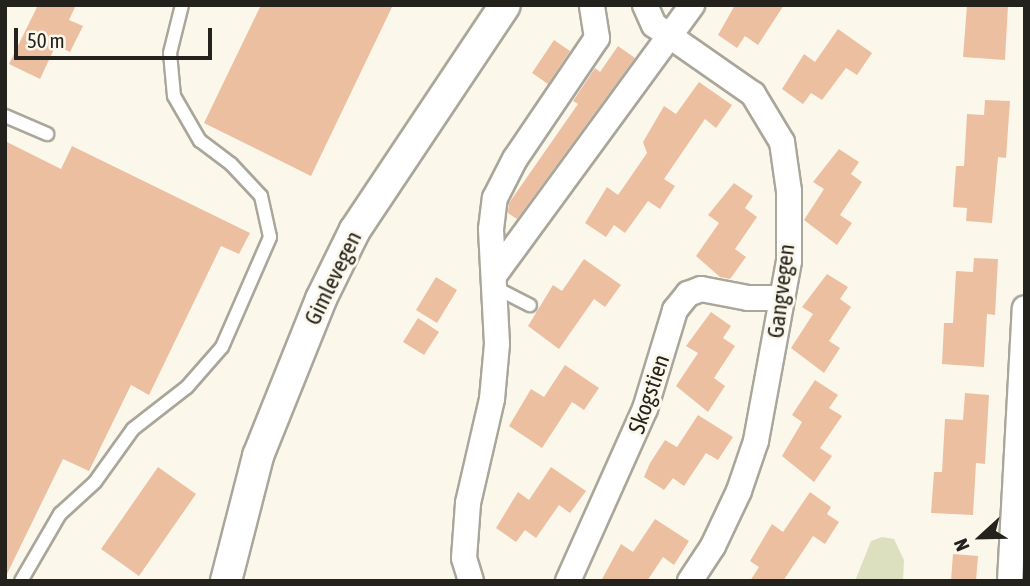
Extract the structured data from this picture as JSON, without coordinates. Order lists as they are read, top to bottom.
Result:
{
  "streets": {
    "street": ["Gimlevegen", "Gangvegen", "Skogstien"]
  },
  "crossings": [
    ["Gangvegen", "Skogstien"]
  ],
  "scale_bar": "50 m",
  "north": "left"
}
